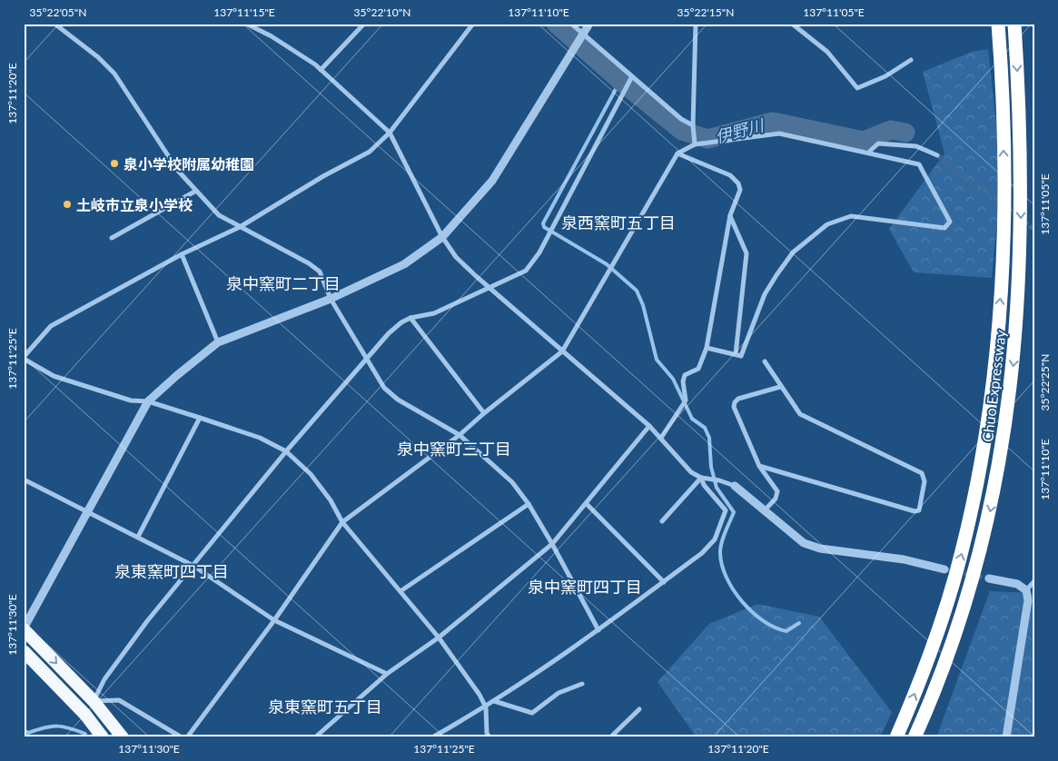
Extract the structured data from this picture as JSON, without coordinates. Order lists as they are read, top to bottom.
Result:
{
  "streets": {
    "highway": ["Chuo Expressway"]
  },
  "districts": [
    "泉西窯町五丁目",
    "泉中窯町二丁目",
    "泉中窯町三丁目",
    "泉東窯町四丁目",
    "泉中窯町四丁目",
    "泉東窯町五丁目"
  ],
  "water": ["伊野川"],
  "places": ["泉小学校附属幼稚園", "土岐市立泉小学校"],
  "coordinates": [
    "35°22'05\"N",
    "137°11'15\"E",
    "35°22'10\"N",
    "137°11'10\"E",
    "35°22'15\"N",
    "137°11'05\"E",
    "137°11'20\"E",
    "137°11'25\"E",
    "35°22'25\"N",
    "137°11'30\"E"
  ]
}
